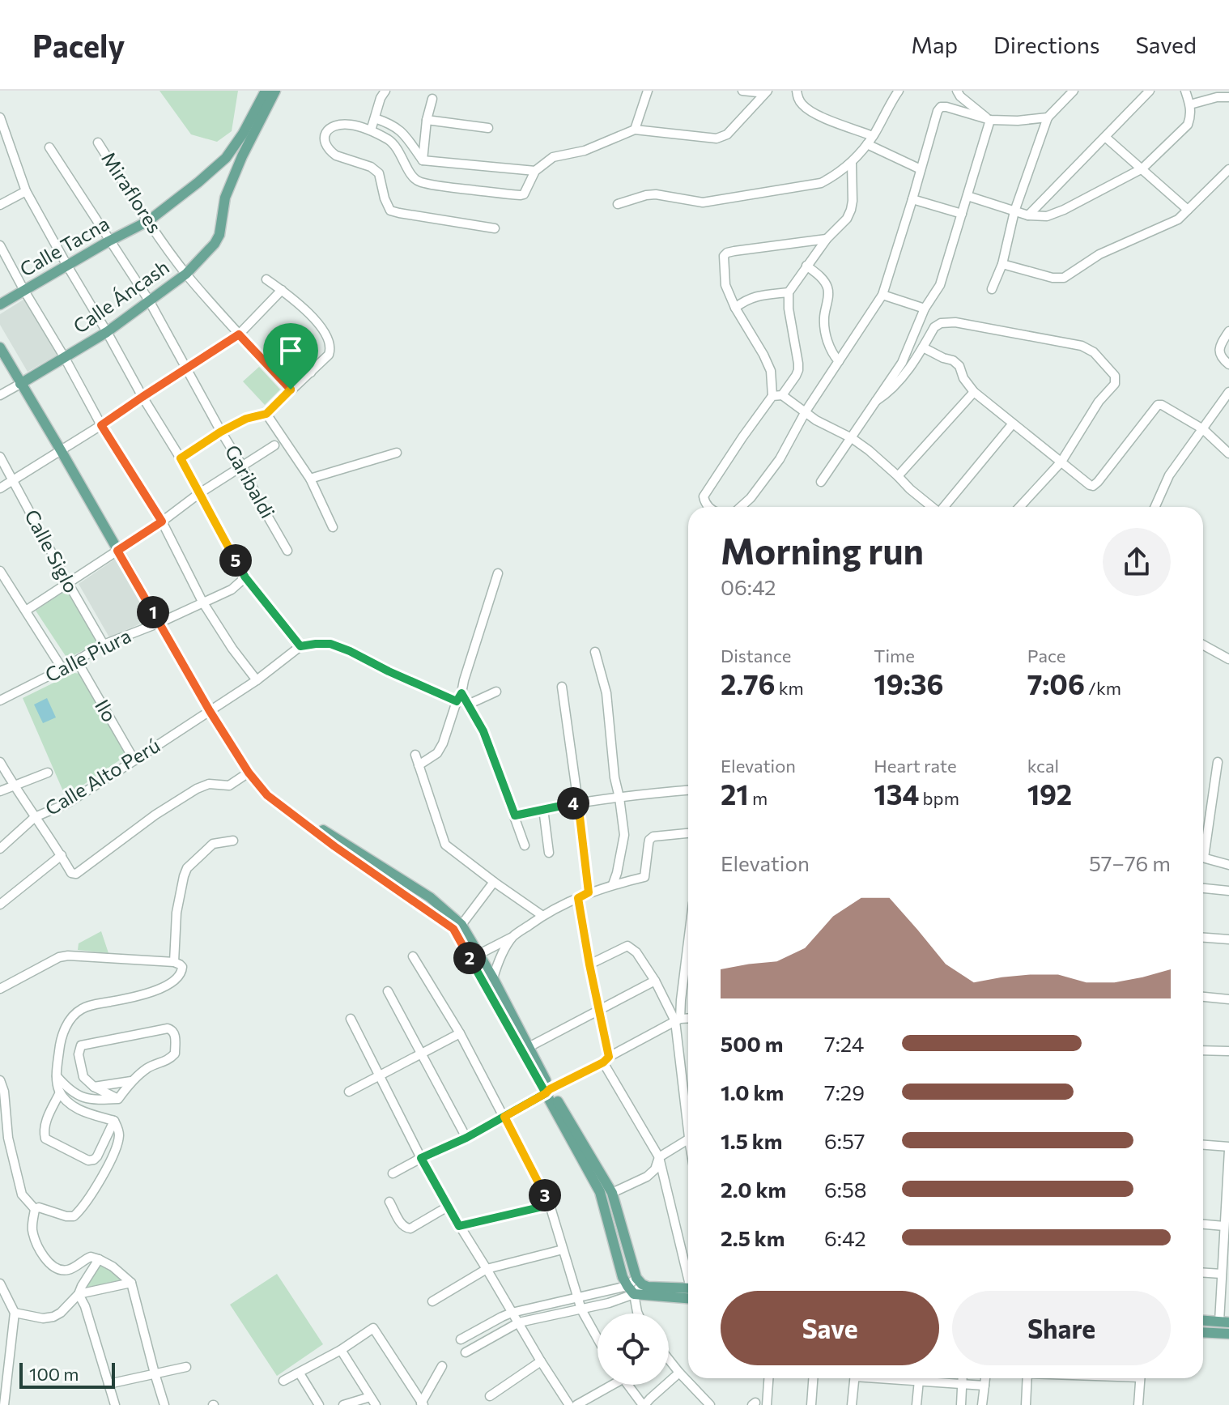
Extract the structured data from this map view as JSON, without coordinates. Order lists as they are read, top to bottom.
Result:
{
  "streets": {
    "main road": ["Calle Tacna", "Calle Áncash"],
    "street": [
      "Miraflores",
      "Garibaldi",
      "Calle Siglo",
      "Calle Piura",
      "Ilo",
      "Calle Alto Perú"
    ]
  },
  "crossings": [
    ["Miraflores", "Calle Tacna"],
    ["Miraflores", "Calle Áncash"],
    ["Calle Tacna", "Garibaldi"],
    ["Calle Áncash", "Garibaldi"],
    ["Calle Siglo", "Calle Piura"],
    ["Calle Piura", "Ilo"],
    ["Ilo", "Calle Alto Perú"]
  ],
  "scale_bar": "100 m",
  "page": {
    "header": "Pacely",
    "nav": ["Map", "Directions", "Saved"],
    "heading": ["Morning run", "06:42"],
    "pins": [
      "5",
      "1",
      "4",
      "2",
      "3"
    ],
    "stats": [
      ["Distance", "2.76 km"],
      ["Time", "19:36"],
      ["Pace", "7:06 /km"],
      ["Elevation", "21 m"],
      ["Heart rate", "134 bpm"],
      ["kcal", "192"]
    ],
    "chart": ["Elevation", "57–76 m"],
    "list": [
      {
        "name": "500 m",
        "note": "7:24"
      },
      {
        "name": "1.0 km",
        "note": "7:29"
      },
      {
        "name": "1.5 km",
        "note": "6:57"
      },
      {
        "name": "2.0 km",
        "note": "6:58"
      },
      {
        "name": "2.5 km",
        "note": "6:42"
      }
    ],
    "buttons": ["Save", "Share"],
    "scale": "100 m"
  }
}
